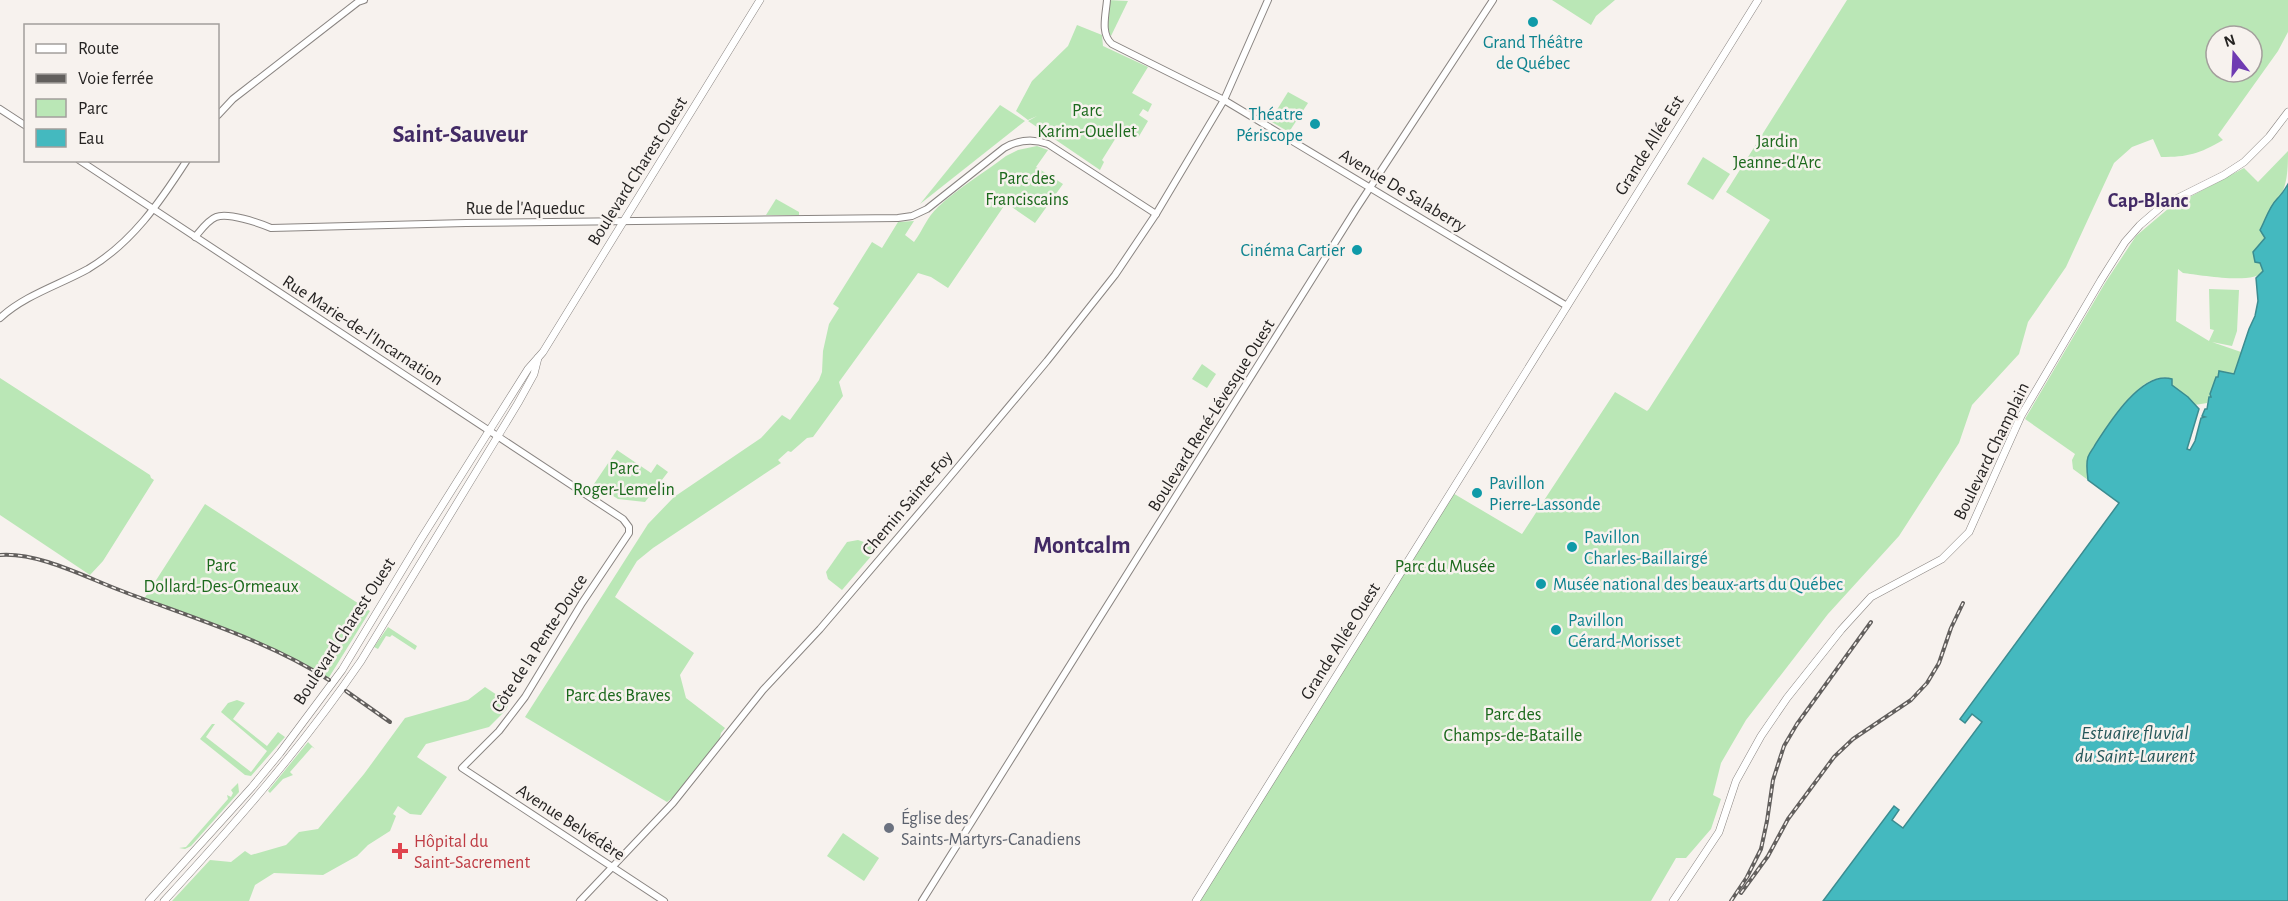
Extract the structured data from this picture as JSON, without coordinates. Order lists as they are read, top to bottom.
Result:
{
  "streets": {
    "main road": [
      "Grande Allée Est",
      "Boulevard Charest Ouest",
      "Avenue De Salaberry",
      "Rue de l'Aqueduc",
      "Rue Marie-de-l'Incarnation",
      "Boulevard René-Lévesque Ouest",
      "Boulevard Champlain",
      "Chemin Sainte-Foy",
      "Grande Allée Ouest",
      "Côte de la Pente-Douce",
      "Avenue Belvédère"
    ]
  },
  "crossings": [
    ["Grande Allée Est", "Avenue De Salaberry"],
    ["Grande Allée Est", "Grande Allée Ouest"],
    ["Boulevard Charest Ouest", "Rue de l'Aqueduc"],
    ["Boulevard Charest Ouest", "Rue Marie-de-l'Incarnation"],
    ["Avenue De Salaberry", "Boulevard René-Lévesque Ouest"],
    ["Avenue De Salaberry", "Chemin Sainte-Foy"],
    ["Avenue De Salaberry", "Grande Allée Ouest"],
    ["Rue de l'Aqueduc", "Rue Marie-de-l'Incarnation"],
    ["Rue de l'Aqueduc", "Chemin Sainte-Foy"],
    ["Rue Marie-de-l'Incarnation", "Côte de la Pente-Douce"],
    ["Chemin Sainte-Foy", "Avenue Belvédère"],
    ["Côte de la Pente-Douce", "Avenue Belvédère"]
  ],
  "districts": ["Saint-Sauveur", "Cap-Blanc", "Montcalm"],
  "water": ["Estuaire fluvial du Saint-Laurent"],
  "parks": [
    "Parc Karim-Ouellet",
    "Jardin Jeanne-d'Arc",
    "Parc des Franciscains",
    "Parc Roger-Lemelin",
    "Parc Dollard-Des-Ormeaux",
    "Parc du Musée",
    "Parc des Braves",
    "Parc des Champs-de-Bataille"
  ],
  "places": {
    "other": [
      "Grand Théâtre de Québec",
      "Théatre Périscope",
      "Cinéma Cartier",
      "Pavillon Pierre-Lassonde",
      "Pavillon Charles-Baillairgé",
      "Musée national des beaux-arts du Québec",
      "Pavillon Gérard-Morisset",
      "Église des Saints-Martyrs-Canadiens"
    ],
    "health": ["Hôpital du Saint-Sacrement"]
  },
  "legend": [
    "Route",
    "Voie ferrée",
    "Parc",
    "Eau"
  ],
  "north": "top"
}
